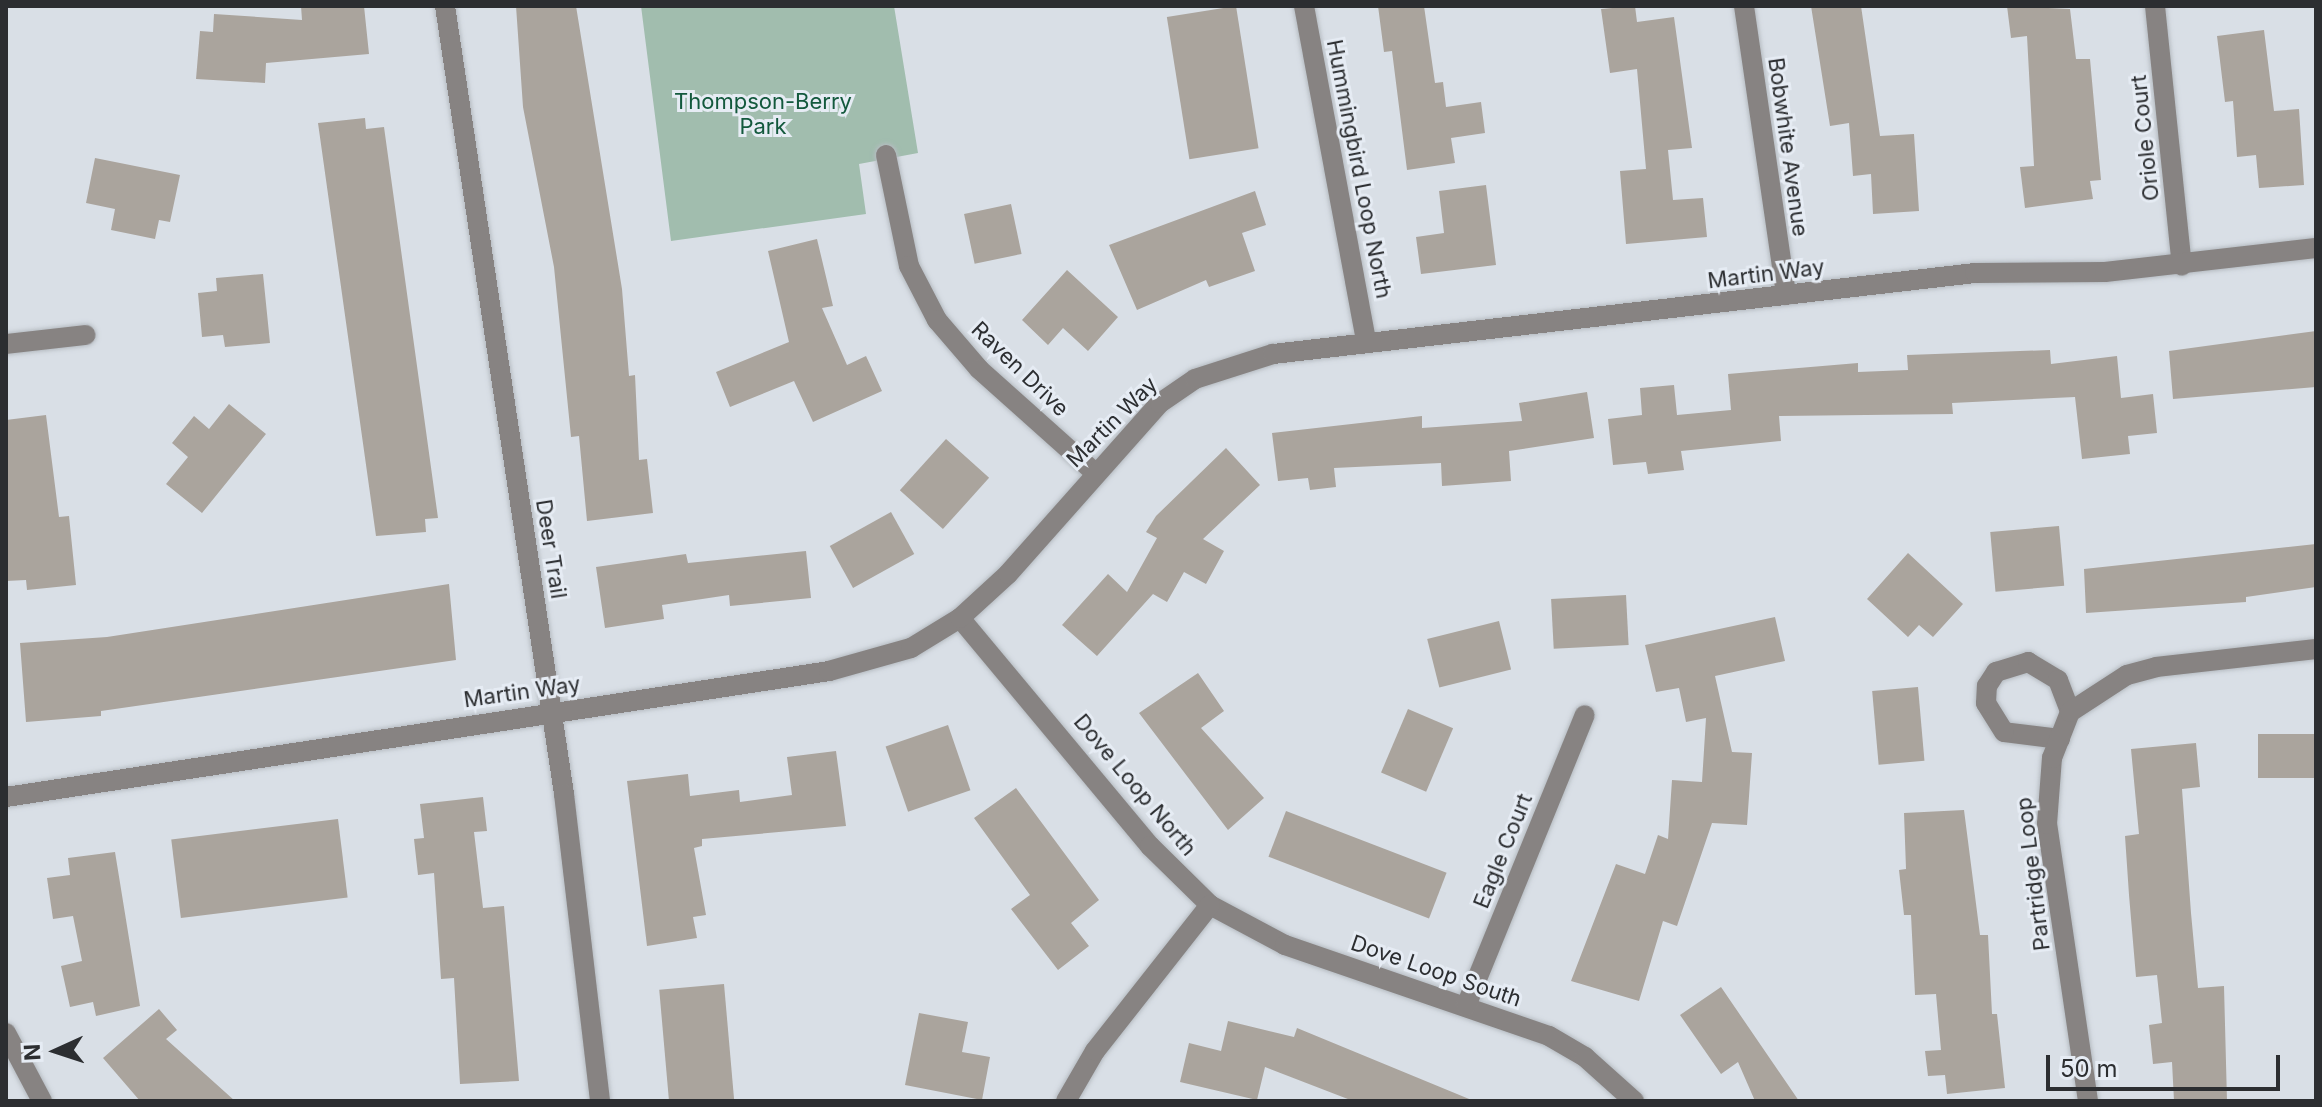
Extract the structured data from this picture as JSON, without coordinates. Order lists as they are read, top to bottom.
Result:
{
  "streets": {
    "street": [
      "Oriole Court",
      "Bobwhite Avenue",
      "Hummingbird Loop North",
      "Martin Way",
      "Raven Drive",
      "Deer Trail",
      "Dove Loop North",
      "Eagle Court",
      "Partridge Loop",
      "Dove Loop South"
    ]
  },
  "crossings": [
    ["Oriole Court", "Martin Way"],
    ["Bobwhite Avenue", "Martin Way"],
    ["Hummingbird Loop North", "Martin Way"],
    ["Martin Way", "Raven Drive"],
    ["Martin Way", "Deer Trail"],
    ["Martin Way", "Dove Loop North"],
    ["Dove Loop North", "Dove Loop South"],
    ["Eagle Court", "Dove Loop South"]
  ],
  "parks": ["Thompson-Berry Park"],
  "scale_bar": "50 m",
  "north": "left"
}
